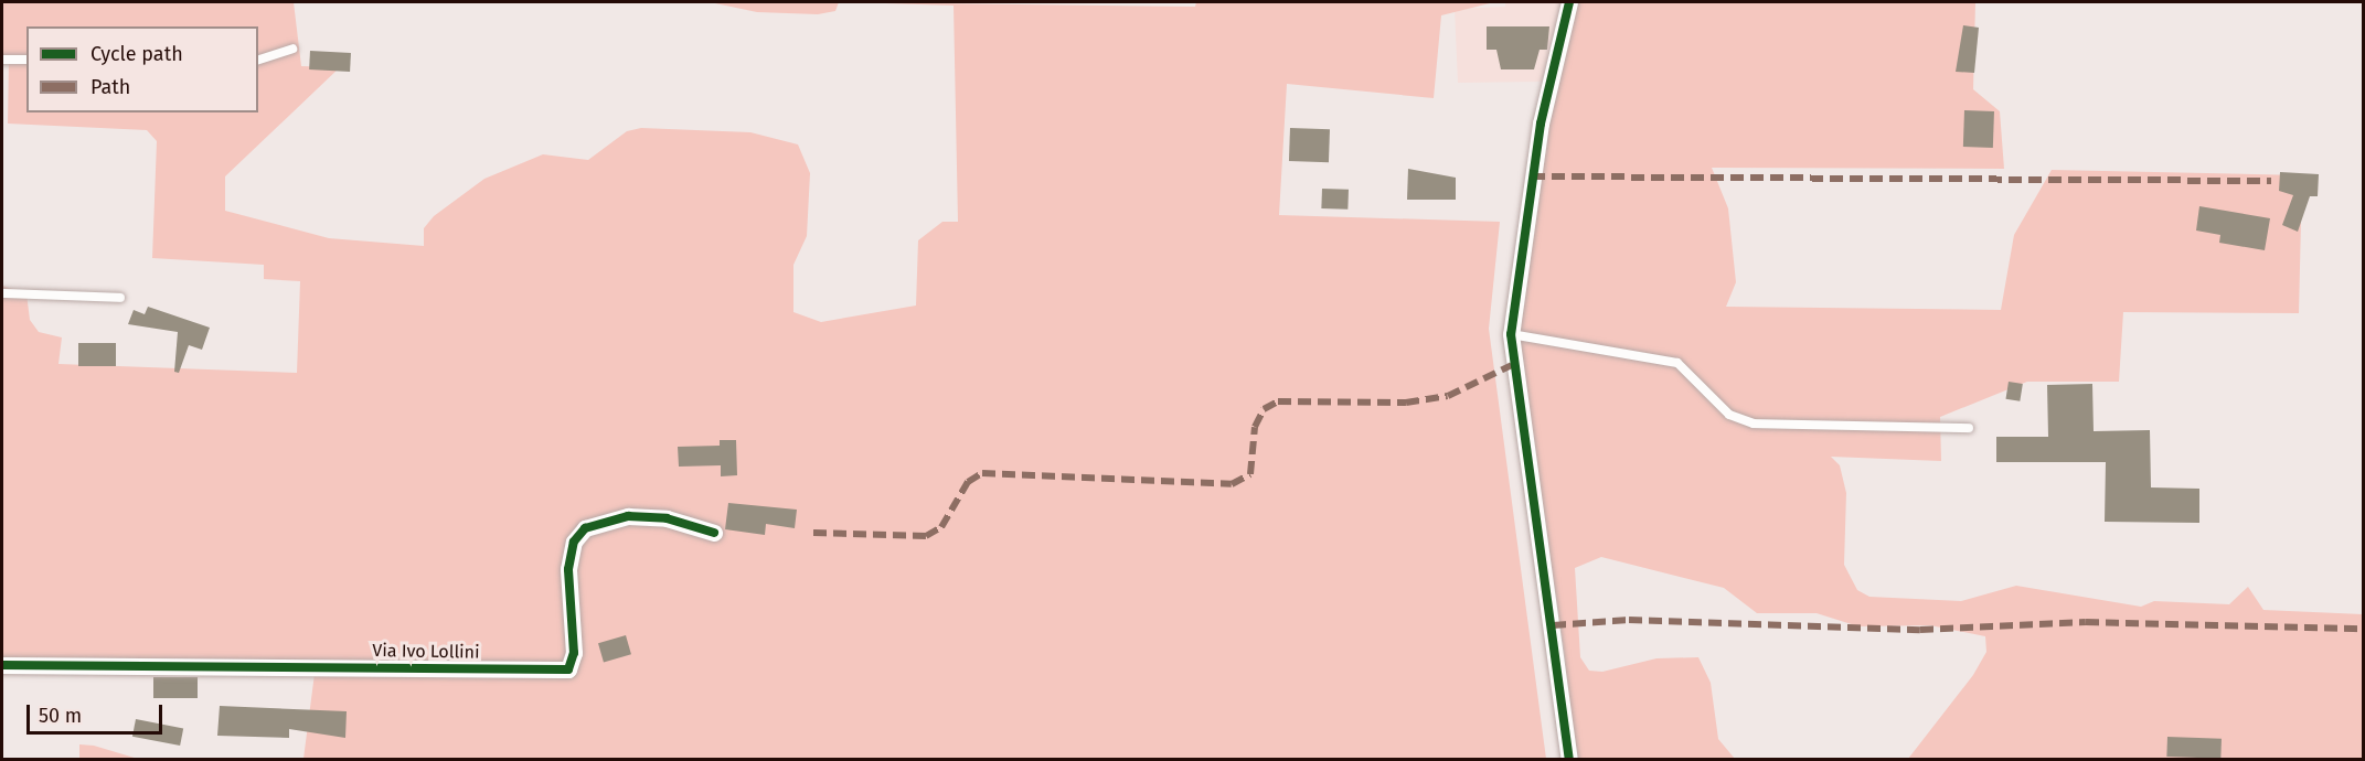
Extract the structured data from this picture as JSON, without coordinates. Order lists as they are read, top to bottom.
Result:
{
  "streets": {
    "street": ["Via Ivo Lollini"]
  },
  "legend": ["Cycle path", "Path"],
  "scale_bar": "50 m"
}
